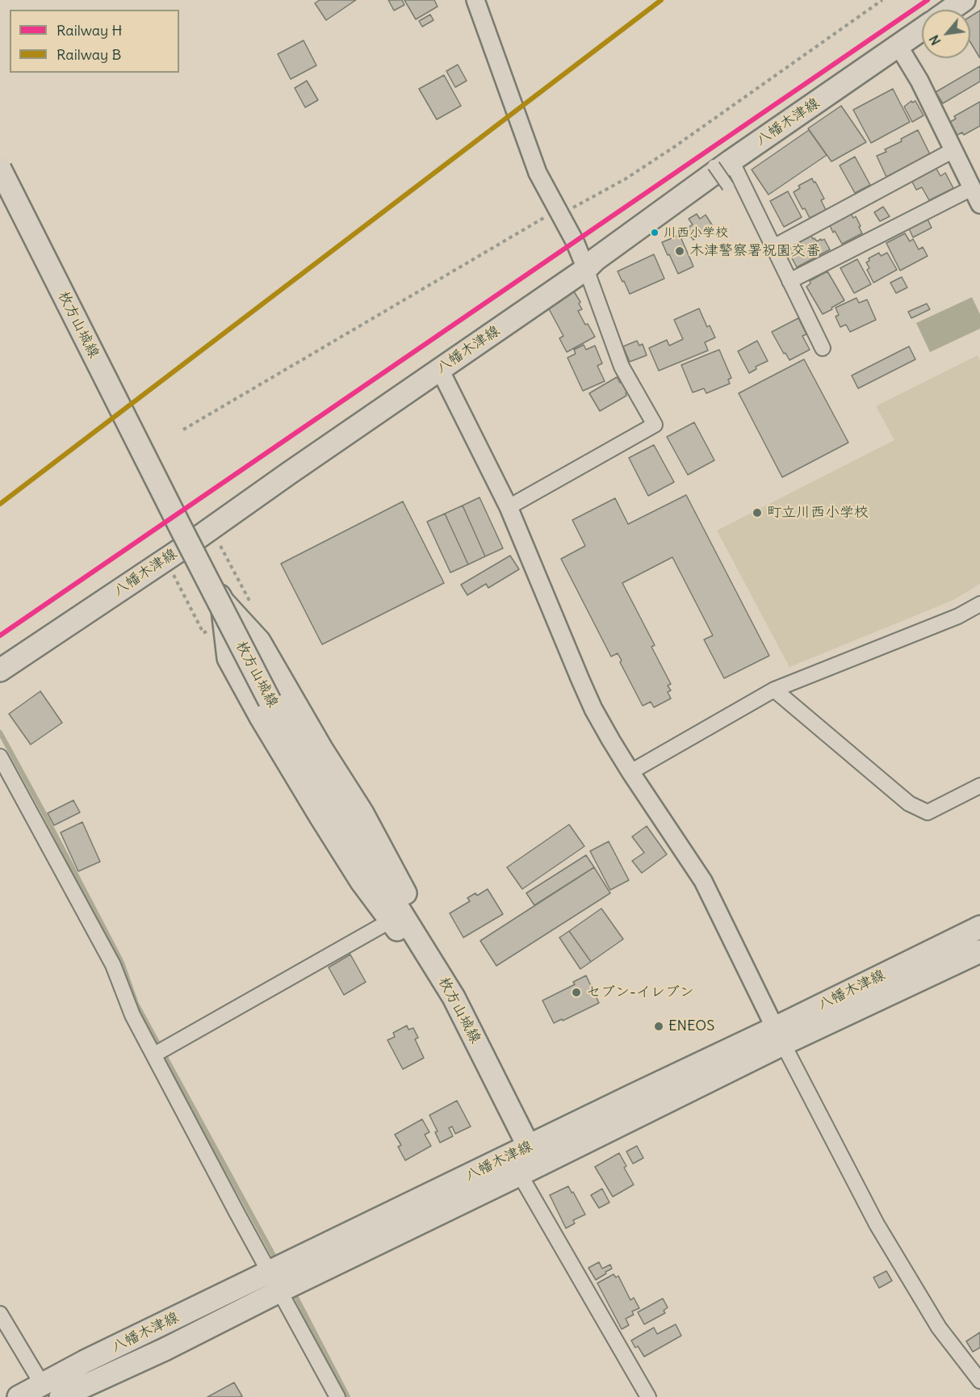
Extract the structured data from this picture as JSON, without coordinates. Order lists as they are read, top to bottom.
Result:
{
  "streets": {
    "main road": ["八幡木津線", "枚方山城線"]
  },
  "crossings": [
    ["八幡木津線", "枚方山城線"]
  ],
  "places": [
    "川西小学校",
    "木津警察署祝園交番",
    "町立川西小学校",
    "セブン-イレブン",
    "ENEOS"
  ],
  "lines": ["rail line H", "rail line B"],
  "legend": ["Railway H", "Railway B"],
  "north": "bottom left"
}
